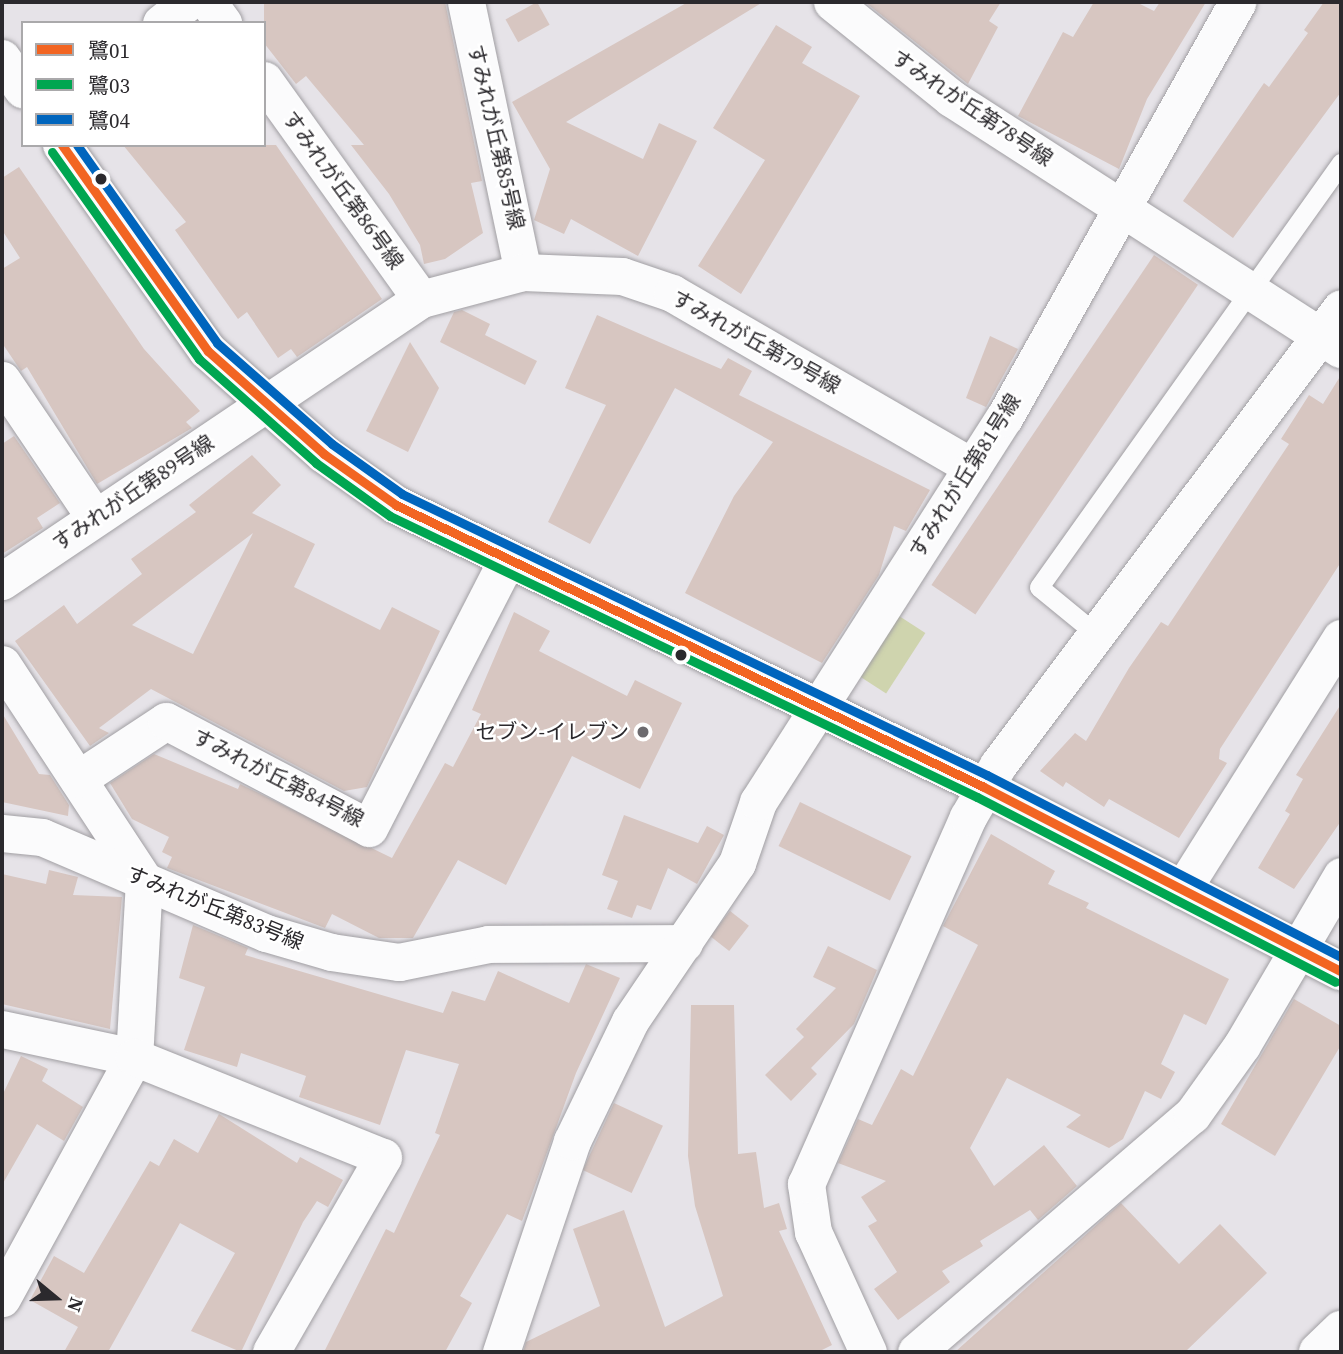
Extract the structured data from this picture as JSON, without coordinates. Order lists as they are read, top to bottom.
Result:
{
  "streets": {
    "street": [
      "すみれが丘第78号線",
      "すみれが丘第85号線",
      "すみれが丘第86号線",
      "すみれが丘第79号線",
      "すみれが丘第81号線",
      "すみれが丘第89号線",
      "すみれが丘第84号線",
      "すみれが丘第83号線"
    ]
  },
  "crossings": [
    ["すみれが丘第78号線", "すみれが丘第81号線"],
    ["すみれが丘第85号線", "すみれが丘第79号線"],
    ["すみれが丘第86号線", "すみれが丘第79号線"],
    ["すみれが丘第79号線", "すみれが丘第81号線"],
    ["すみれが丘第79号線", "すみれが丘第89号線"],
    ["すみれが丘第81号線", "すみれが丘第83号線"]
  ],
  "places": ["セブン-イレブン"],
  "lines": ["transit line 鷺01", "transit line 鷺04", "transit line 鷺03"],
  "legend": ["鷺01", "鷺03", "鷺04"],
  "north": "right"
}
